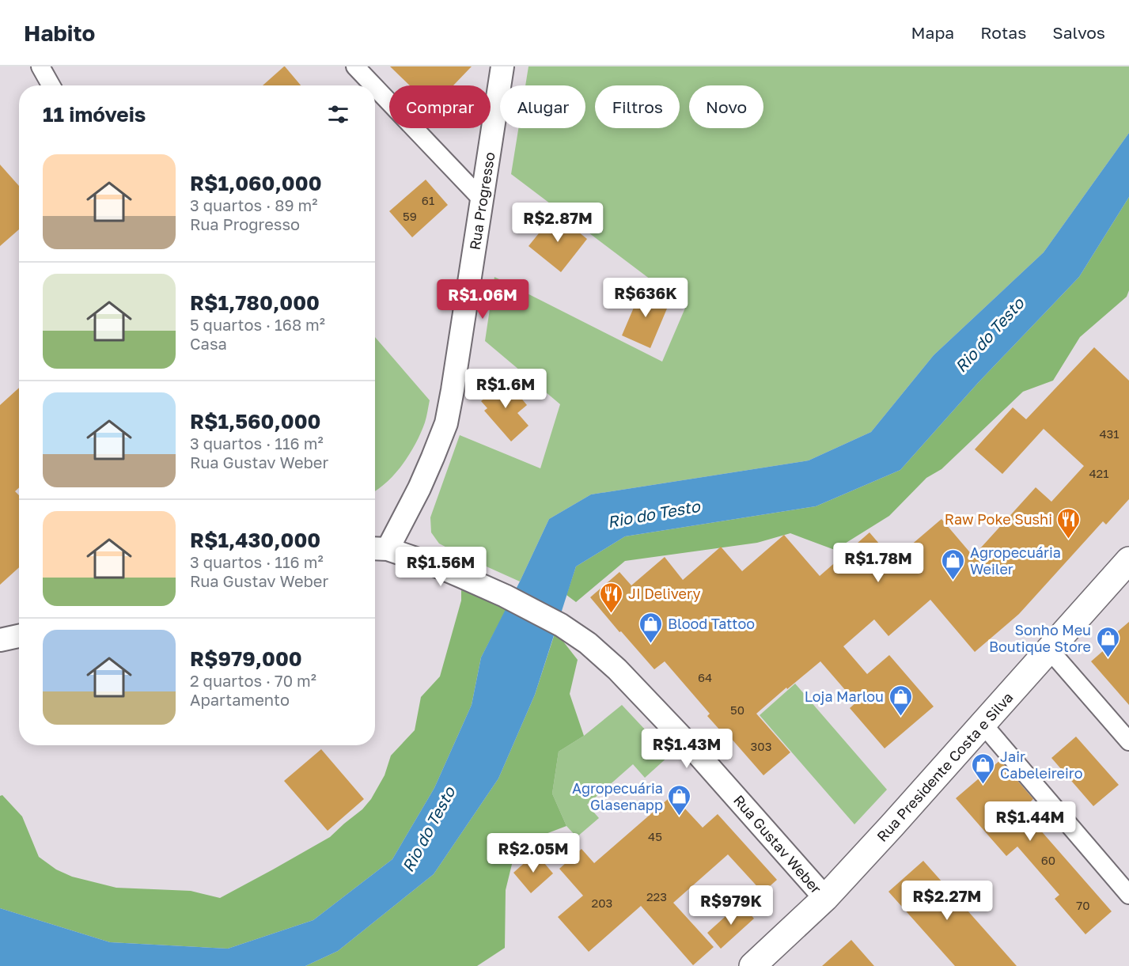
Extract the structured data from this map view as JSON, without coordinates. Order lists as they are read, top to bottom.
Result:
{
  "streets": {
    "main road": ["Rua Presidente Costa e Silva"],
    "street": ["Rua Progresso", "Rua Gustav Weber"]
  },
  "crossings": [
    ["Rua Progresso", "Rua Gustav Weber"],
    ["Rua Presidente Costa e Silva", "Rua Gustav Weber"]
  ],
  "water": ["Rio do Testo"],
  "places": {
    "restaurant": ["Raw Poke Sushi", "JI Delivery"],
    "shop": [
      "Agropecuária Weiler",
      "Blood Tattoo",
      "Sonho Meu Boutique Store",
      "Loja Marlou",
      "Jair Cabeleireiro",
      "Agropecuária Glasenapp"
    ]
  },
  "house_numbers": [
    "61",
    "59",
    "431",
    "421",
    "64",
    "50",
    "303",
    "45",
    "60",
    "223",
    "203",
    "70"
  ],
  "page": {
    "header": "Habito",
    "nav": ["Mapa", "Rotas", "Salvos"],
    "chip": [
      "Comprar",
      "Alugar",
      "Filtros",
      "Novo"
    ],
    "heading": "11 imóveis",
    "list": [
      {
        "name": "R$1,060,000",
        "note": "3 quartos · 89 m² · Rua Progresso"
      },
      {
        "name": "R$1,780,000",
        "note": "5 quartos · 168 m² · Casa"
      },
      {
        "name": "R$1,560,000",
        "note": "3 quartos · 116 m² · Rua Gustav Weber"
      },
      {
        "name": "R$1,430,000",
        "note": "3 quartos · 116 m² · Rua Gustav Weber"
      },
      {
        "name": "R$979,000",
        "note": "2 quartos · 70 m² · Apartamento"
      }
    ],
    "price": [
      "R$2.87M",
      "R$636K",
      "R$1.06M",
      "R$1.6M",
      "R$1.78M",
      "R$1.56M",
      "R$1.43M",
      "R$1.44M",
      "R$2.05M",
      "R$2.27M",
      "R$979K"
    ]
  }
}
